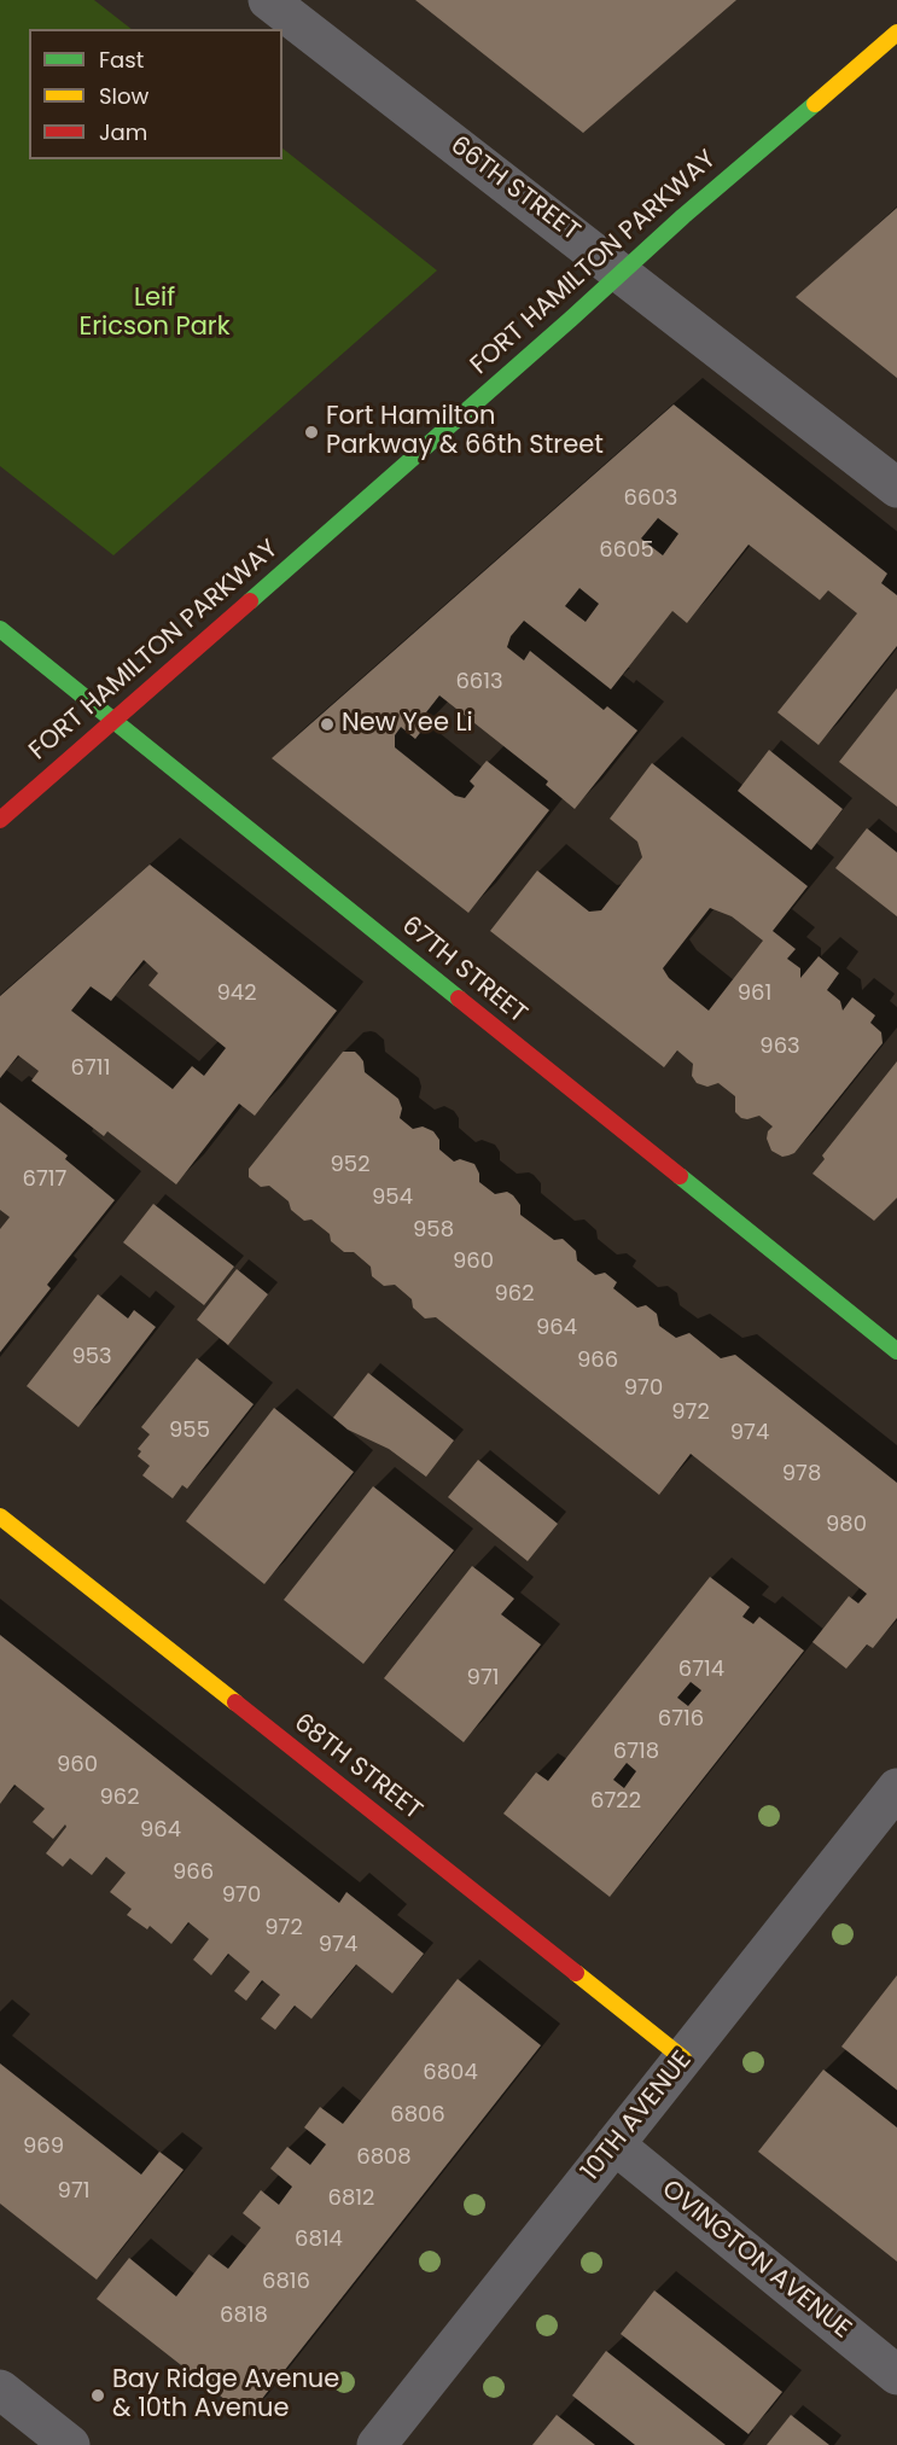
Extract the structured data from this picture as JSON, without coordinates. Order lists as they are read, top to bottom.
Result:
{
  "streets": {
    "street": [
      "66TH STREET",
      "FORT HAMILTON PARKWAY",
      "67TH STREET",
      "68TH STREET",
      "10TH AVENUE",
      "OVINGTON AVENUE"
    ]
  },
  "crossings": [
    ["66TH STREET", "FORT HAMILTON PARKWAY"],
    ["FORT HAMILTON PARKWAY", "67TH STREET"],
    ["68TH STREET", "10TH AVENUE"],
    ["10TH AVENUE", "OVINGTON AVENUE"]
  ],
  "parks": ["Leif Ericson Park"],
  "places": ["Fort Hamilton Parkway & 66th Street", "New Yee Li", "Bay Ridge Avenue & 10th Avenue"],
  "house_numbers": [
    "6603",
    "6605",
    "6613",
    "942",
    "961",
    "963",
    "6711",
    "952",
    "6717",
    "954",
    "958",
    "960",
    "962",
    "964",
    "953",
    "966",
    "970",
    "972",
    "955",
    "974",
    "978",
    "980",
    "6714",
    "971",
    "6716",
    "6718",
    "960",
    "962",
    "6722",
    "964",
    "966",
    "970",
    "972",
    "974",
    "6804",
    "6806",
    "969",
    "6808",
    "971",
    "6812",
    "6814",
    "6816",
    "6818"
  ],
  "legend": ["Fast", "Slow", "Jam"]
}
